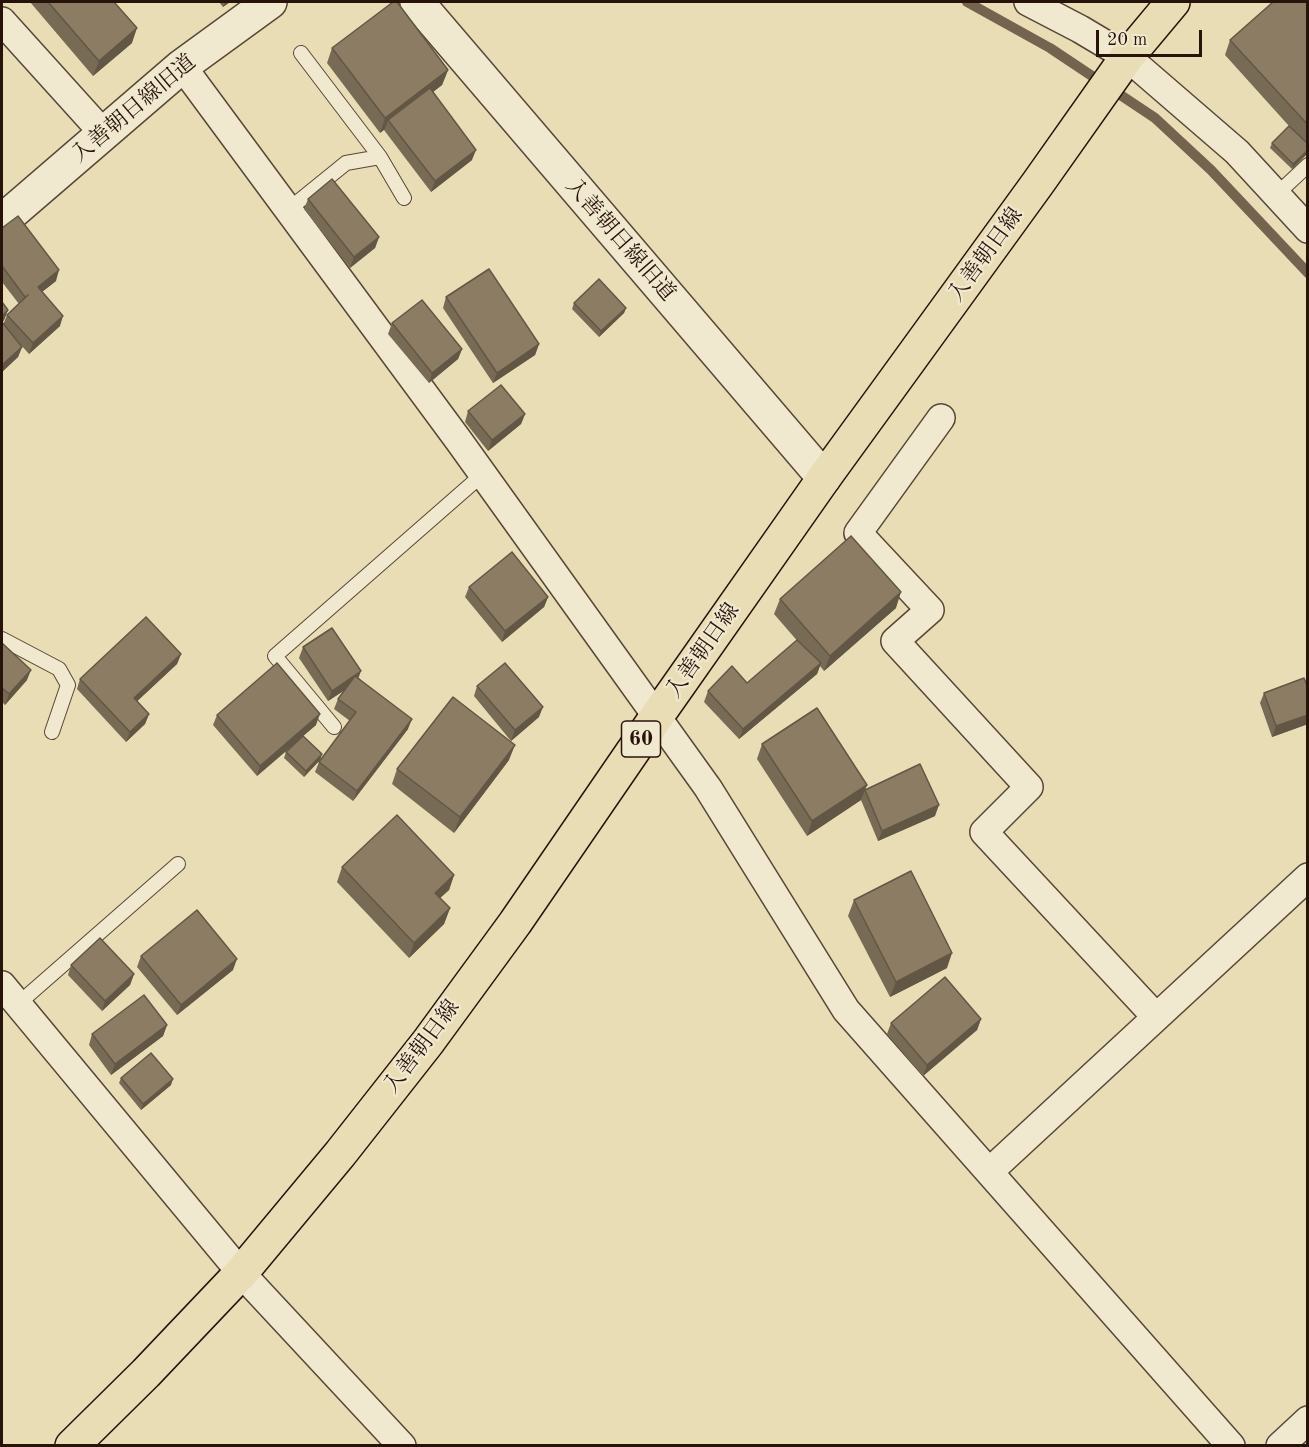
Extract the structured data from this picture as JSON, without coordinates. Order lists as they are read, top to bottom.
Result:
{
  "streets": {
    "main road": ["入善朝日線", "60"],
    "street": ["入善朝日線旧道"]
  },
  "crossings": [
    ["入善朝日線旧道", "入善朝日線"]
  ],
  "scale_bar": "20 m"
}
